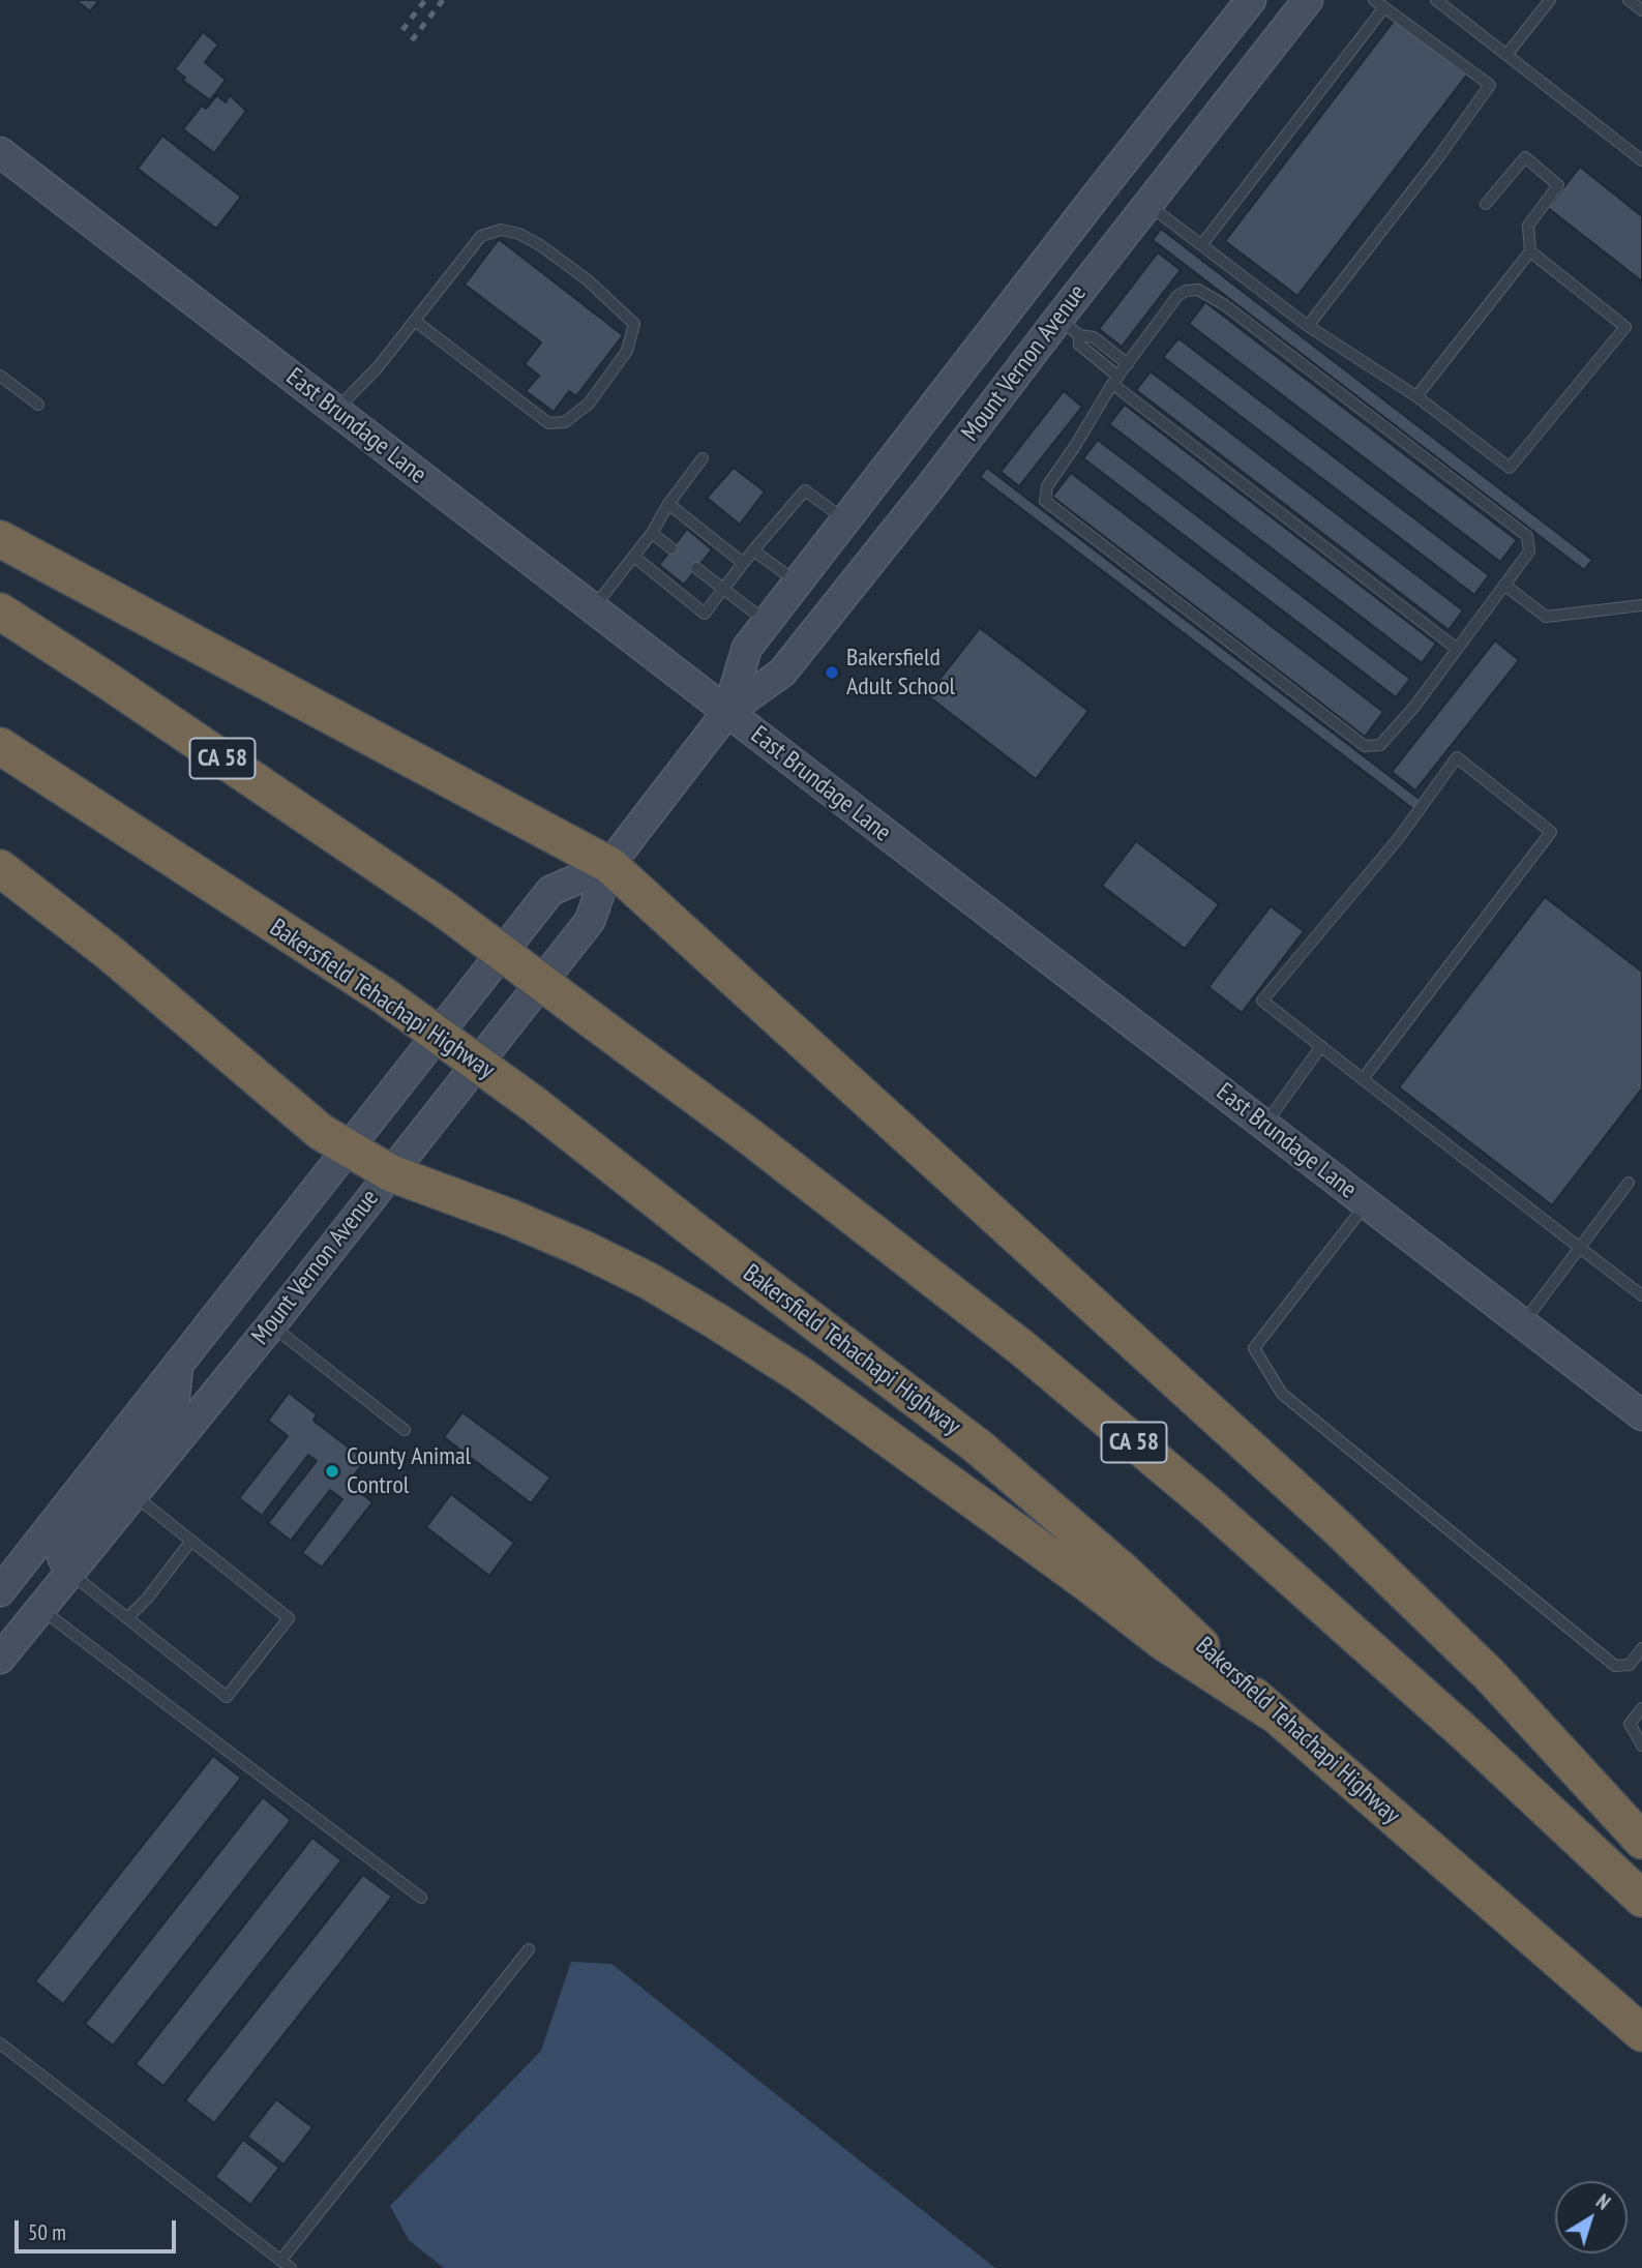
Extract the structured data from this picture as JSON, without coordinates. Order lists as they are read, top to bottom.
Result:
{
  "streets": {
    "highway": ["CA 58", "Bakersfield Tehachapi Highway"],
    "main road": ["Mount Vernon Avenue", "East Brundage Lane"]
  },
  "crossings": [
    ["Mount Vernon Avenue", "East Brundage Lane"]
  ],
  "places": ["Bakersfield Adult School", "County Animal Control"],
  "scale_bar": "50 m",
  "north": "top right"
}
